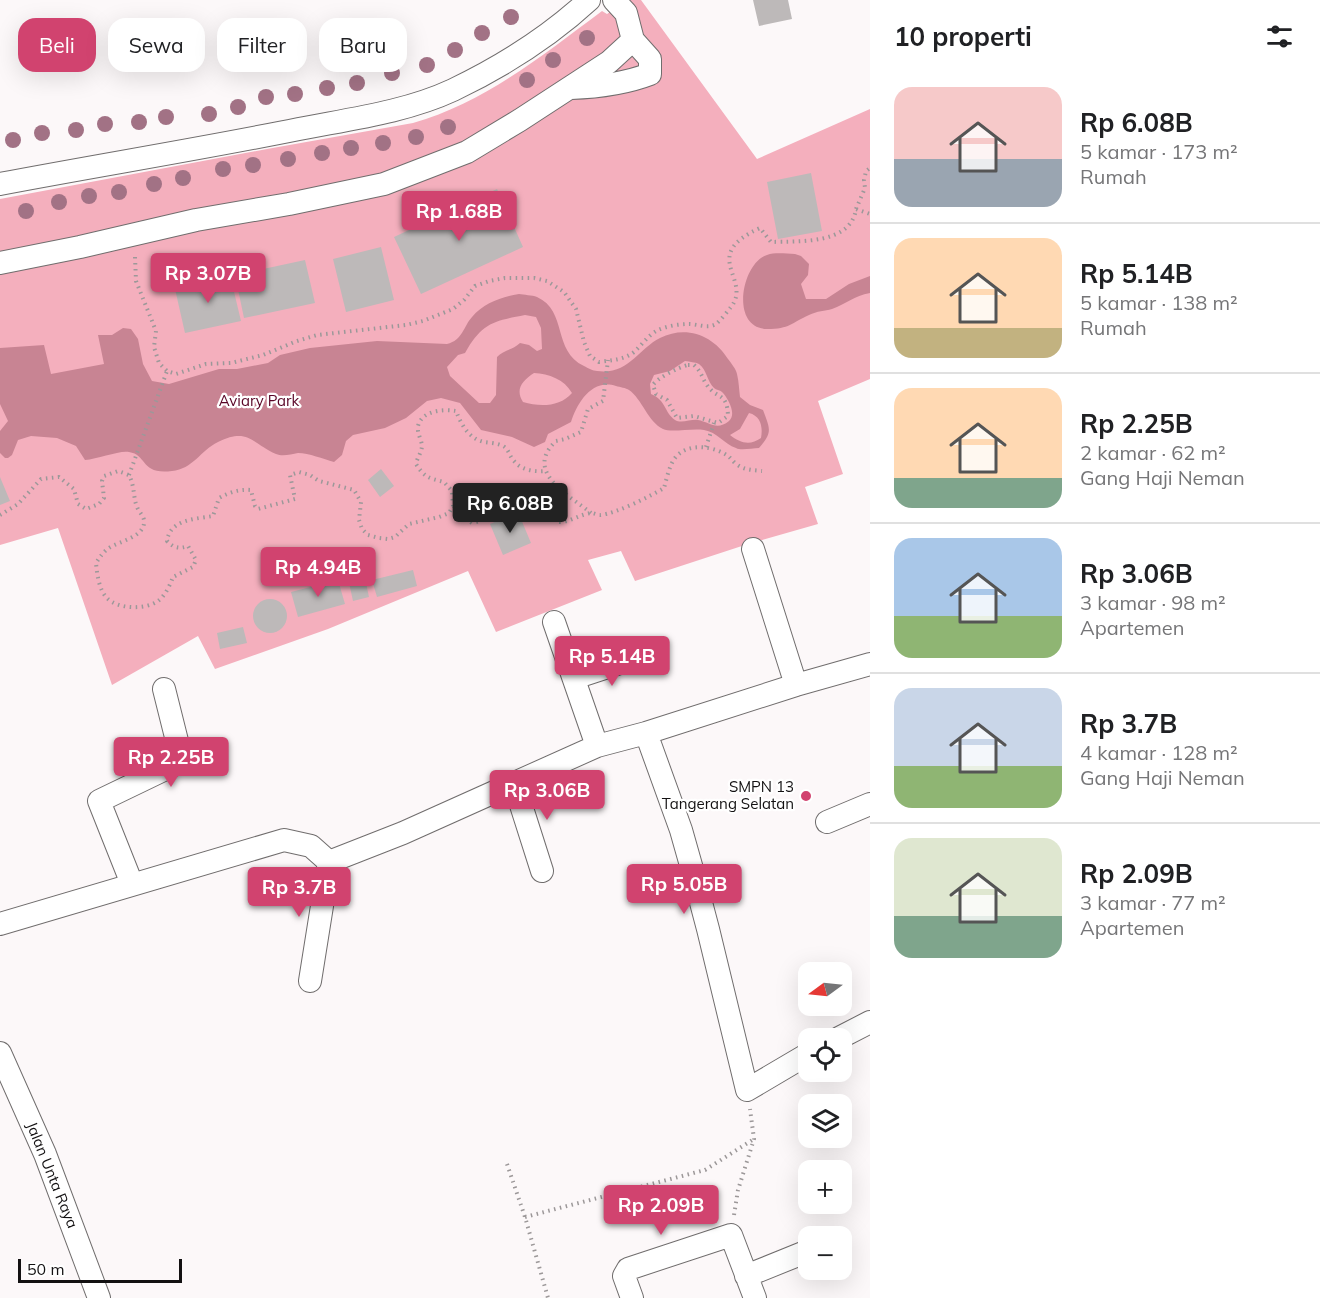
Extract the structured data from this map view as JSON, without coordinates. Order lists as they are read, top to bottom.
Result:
{
  "streets": {
    "street": ["Jalan Unta Raya"]
  },
  "parks": ["Aviary Park"],
  "places": ["SMPN 13 Tangerang Selatan"],
  "scale_bar": "50 m",
  "north": "left",
  "page": {
    "heading": "10 properti",
    "chip": [
      "Beli",
      "Sewa",
      "Filter",
      "Baru"
    ],
    "list": [
      {
        "name": "Rp 6.08B",
        "note": "5 kamar · 173 m² · Rumah"
      },
      {
        "name": "Rp 5.14B",
        "note": "5 kamar · 138 m² · Rumah"
      },
      {
        "name": "Rp 2.25B",
        "note": "2 kamar · 62 m² · Gang Haji Neman"
      },
      {
        "name": "Rp 3.06B",
        "note": "3 kamar · 98 m² · Apartemen"
      },
      {
        "name": "Rp 3.7B",
        "note": "4 kamar · 128 m² · Gang Haji Neman"
      },
      {
        "name": "Rp 2.09B",
        "note": "3 kamar · 77 m² · Apartemen"
      }
    ],
    "price": [
      "Rp 1.68B",
      "Rp 3.07B",
      "Rp 6.08B",
      "Rp 4.94B",
      "Rp 5.14B",
      "Rp 2.25B",
      "Rp 3.06B",
      "Rp 5.05B",
      "Rp 3.7B",
      "Rp 2.09B"
    ],
    "map_buttons": ["+", "−"],
    "scale": "50 m"
  }
}
